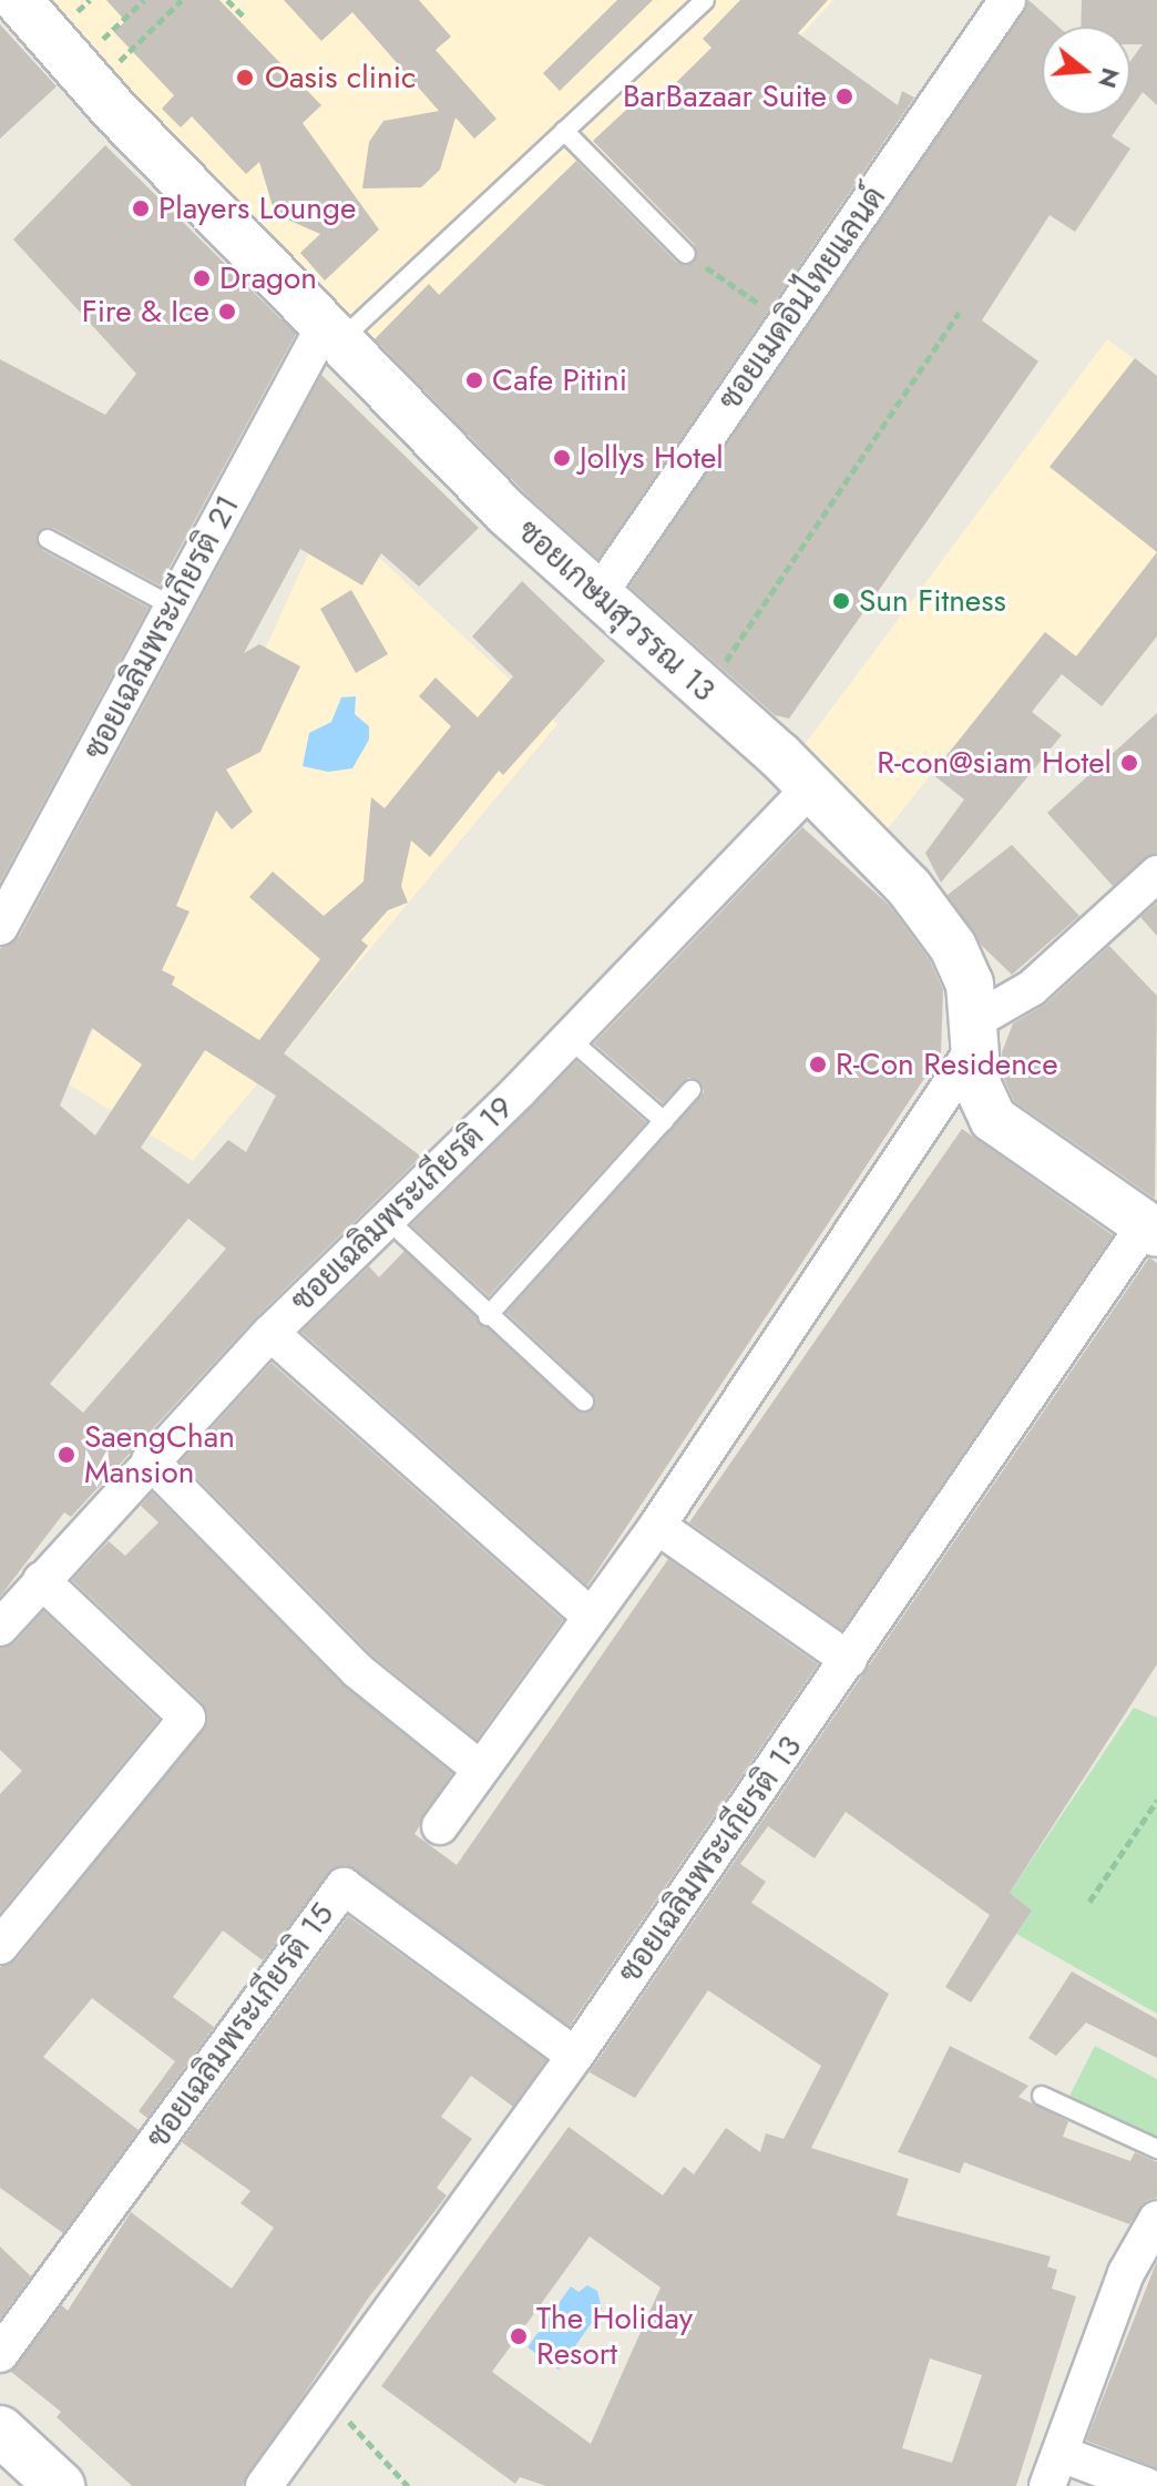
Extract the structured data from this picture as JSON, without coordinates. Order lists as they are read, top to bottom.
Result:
{
  "streets": {
    "street": [
      "ซอยเมดอินไทยแลนด์",
      "ซอยเกษมสุวรรณ 13",
      "ซอยเฉลิมพระเกียรติ 21",
      "ซอยเฉลิมพระเกียรติ 19",
      "ซอยเฉลิมพระเกียรติ 13",
      "ซอยเฉลิมพระเกียรติ 15"
    ]
  },
  "crossings": [
    ["ซอยเมดอินไทยแลนด์", "ซอยเกษมสุวรรณ 13"],
    ["ซอยเกษมสุวรรณ 13", "ซอยเฉลิมพระเกียรติ 21"],
    ["ซอยเกษมสุวรรณ 13", "ซอยเฉลิมพระเกียรติ 19"],
    ["ซอยเกษมสุวรรณ 13", "ซอยเฉลิมพระเกียรติ 13"],
    ["ซอยเฉลิมพระเกียรติ 13", "ซอยเฉลิมพระเกียรติ 15"]
  ],
  "places": [
    "Oasis clinic",
    "BarBazaar Suite",
    "Players Lounge",
    "Dragon",
    "Fire & Ice",
    "Cafe Pitini",
    "Jollys Hotel",
    "Sun Fitness",
    "R-con@siam Hotel",
    "R-Con Residence",
    "SaengChan Mansion",
    "The Holiday Resort"
  ],
  "north": "right"
}
